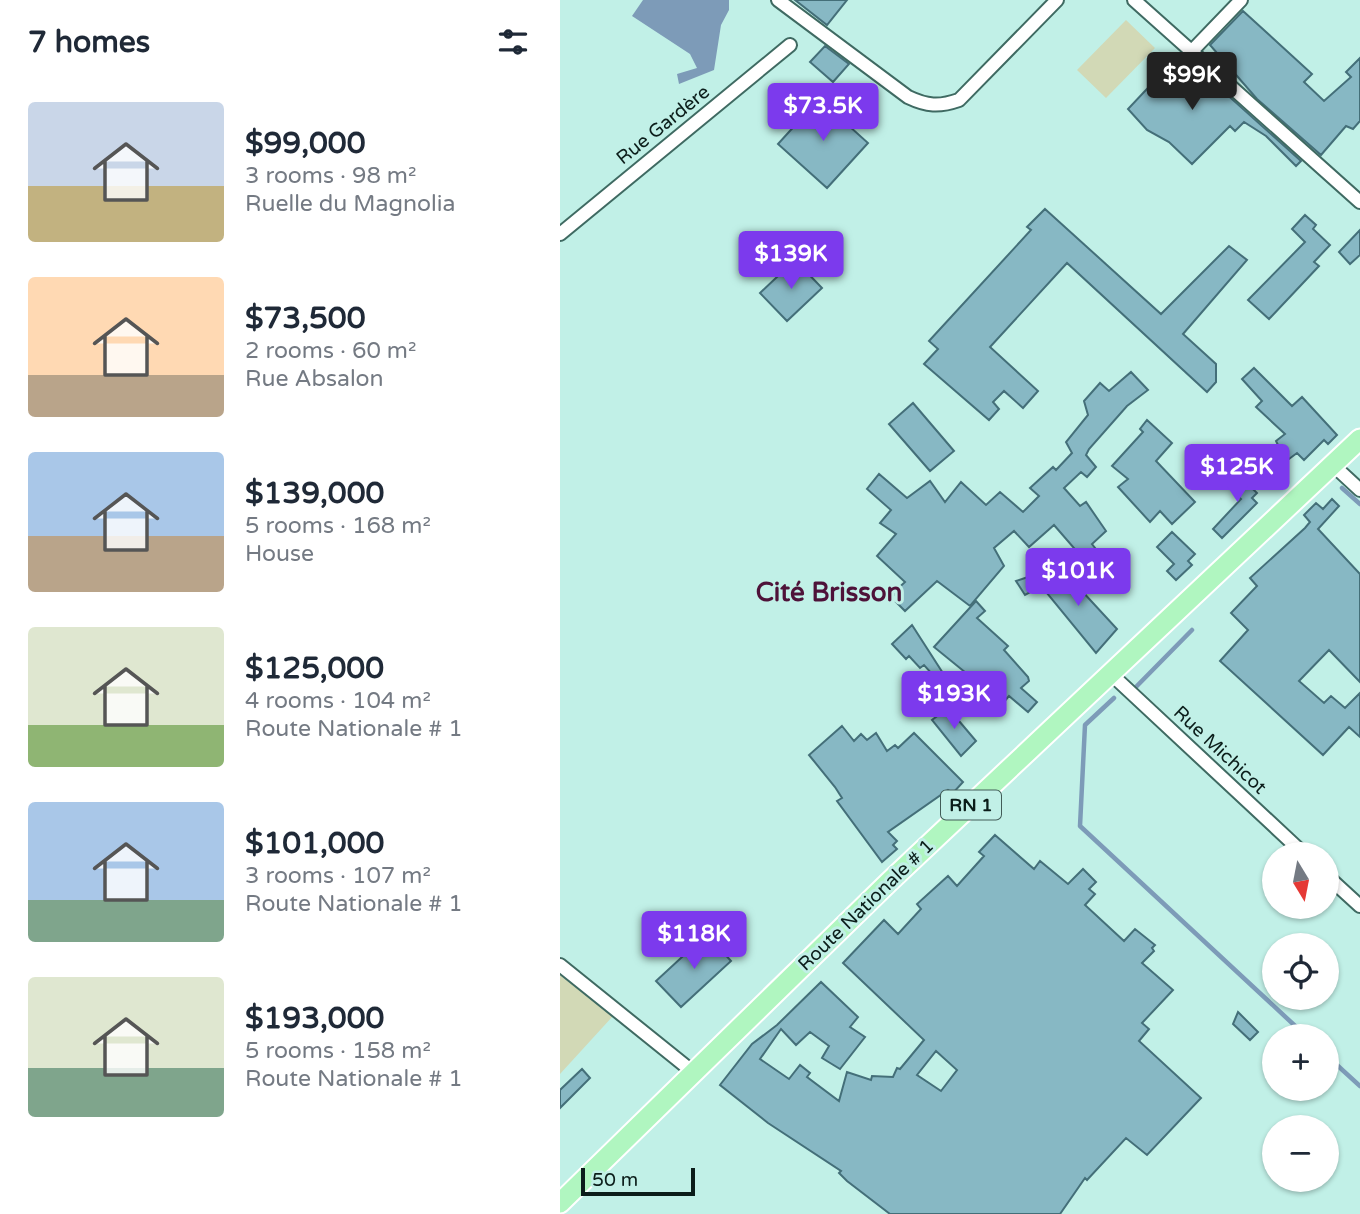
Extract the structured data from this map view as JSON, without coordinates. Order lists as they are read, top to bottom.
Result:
{
  "streets": {
    "main road": ["RN 1", "Route Nationale # 1"],
    "street": ["Rue Gardère", "Rue Michicot"]
  },
  "crossings": [
    ["Rue Michicot", "Route Nationale # 1"]
  ],
  "districts": ["Cité Brisson"],
  "scale_bar": "50 m",
  "north": "bottom",
  "page": {
    "heading": "7 homes",
    "price": [
      "$99K",
      "$73.5K",
      "$139K",
      "$125K",
      "$101K",
      "$193K",
      "$118K"
    ],
    "list": [
      {
        "name": "$99,000",
        "note": "3 rooms · 98 m² · Ruelle du Magnolia"
      },
      {
        "name": "$73,500",
        "note": "2 rooms · 60 m² · Rue Absalon"
      },
      {
        "name": "$139,000",
        "note": "5 rooms · 168 m² · House"
      },
      {
        "name": "$125,000",
        "note": "4 rooms · 104 m² · Route Nationale # 1"
      },
      {
        "name": "$101,000",
        "note": "3 rooms · 107 m² · Route Nationale # 1"
      },
      {
        "name": "$193,000",
        "note": "5 rooms · 158 m² · Route Nationale # 1"
      }
    ],
    "map_buttons": ["+", "−"],
    "scale": "50 m"
  }
}
